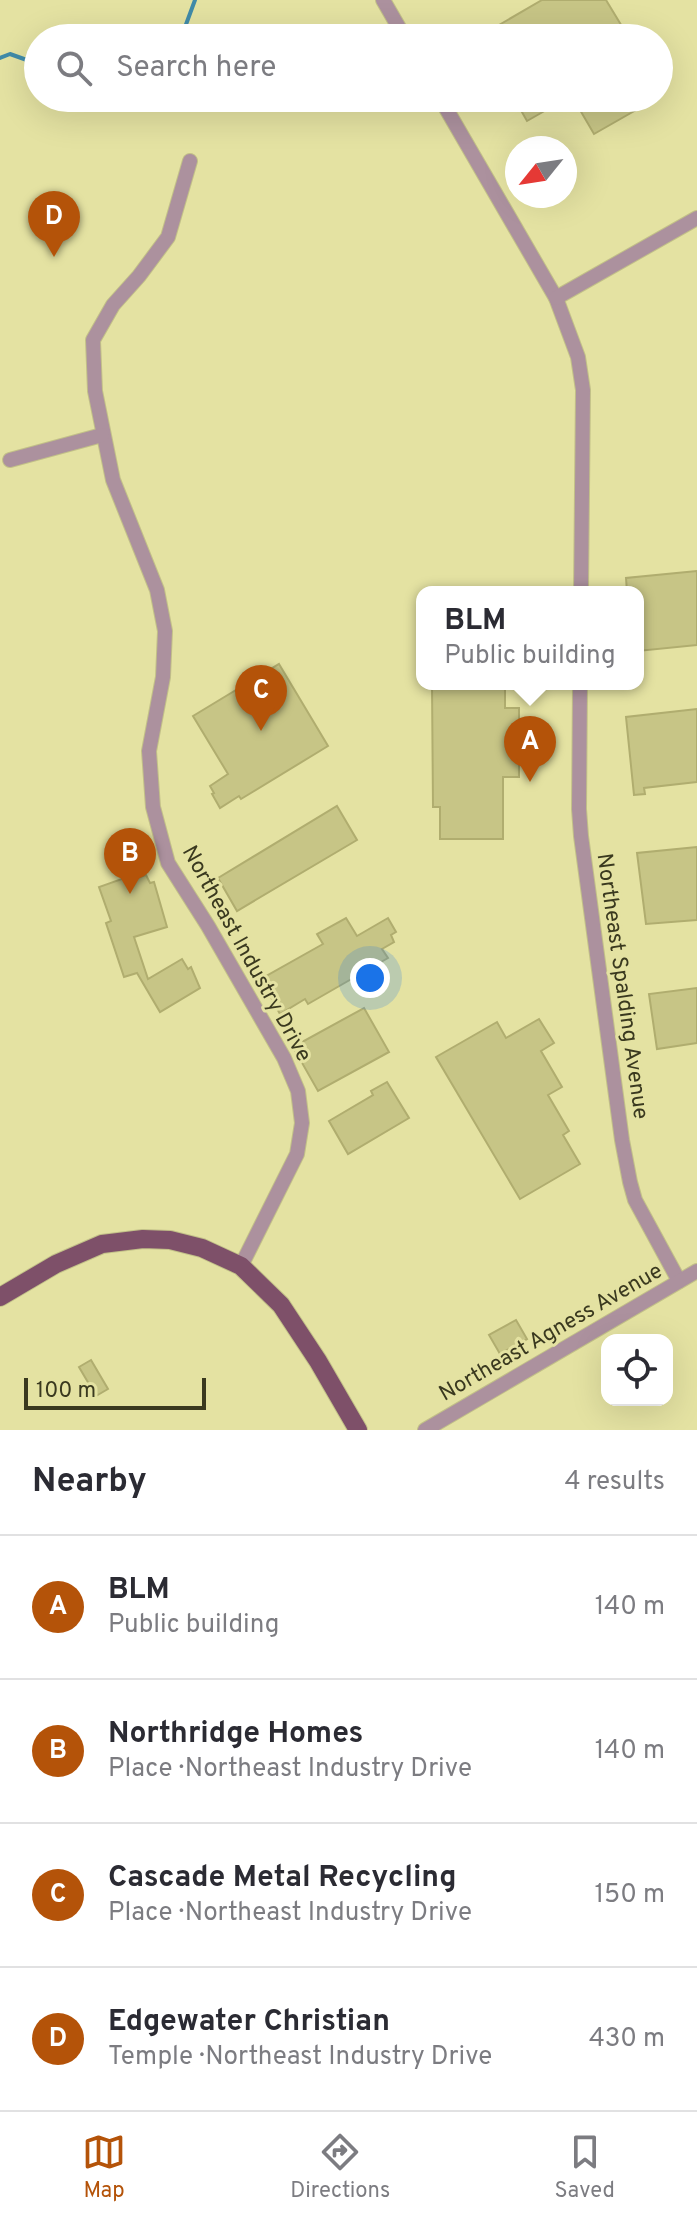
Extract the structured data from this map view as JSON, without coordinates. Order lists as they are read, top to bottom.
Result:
{
  "streets": {
    "street": ["Northeast Industry Drive", "Northeast Spalding Avenue", "Northeast Agness Avenue"]
  },
  "crossings": [
    ["Northeast Spalding Avenue", "Northeast Agness Avenue"]
  ],
  "scale_bar": "100 m",
  "north": "bottom left",
  "page": {
    "search": "Search here",
    "pins": [
      "D",
      "C",
      "A",
      "B"
    ],
    "popup": ["BLM", "Public building"],
    "scale": "100 m",
    "heading": ["Nearby", "4 results"],
    "list": [
      {
        "mark": "A",
        "name": "BLM",
        "note": "Public building",
        "value": "140 m"
      },
      {
        "mark": "B",
        "name": "Northridge Homes",
        "note": "Place · Northeast Industry Drive",
        "value": "140 m"
      },
      {
        "mark": "C",
        "name": "Cascade Metal Recycling",
        "note": "Place · Northeast Industry Drive",
        "value": "150 m"
      },
      {
        "mark": "D",
        "name": "Edgewater Christian",
        "note": "Temple · Northeast Industry Drive",
        "value": "430 m"
      }
    ],
    "nav": ["Map", "Directions", "Saved"]
  }
}
